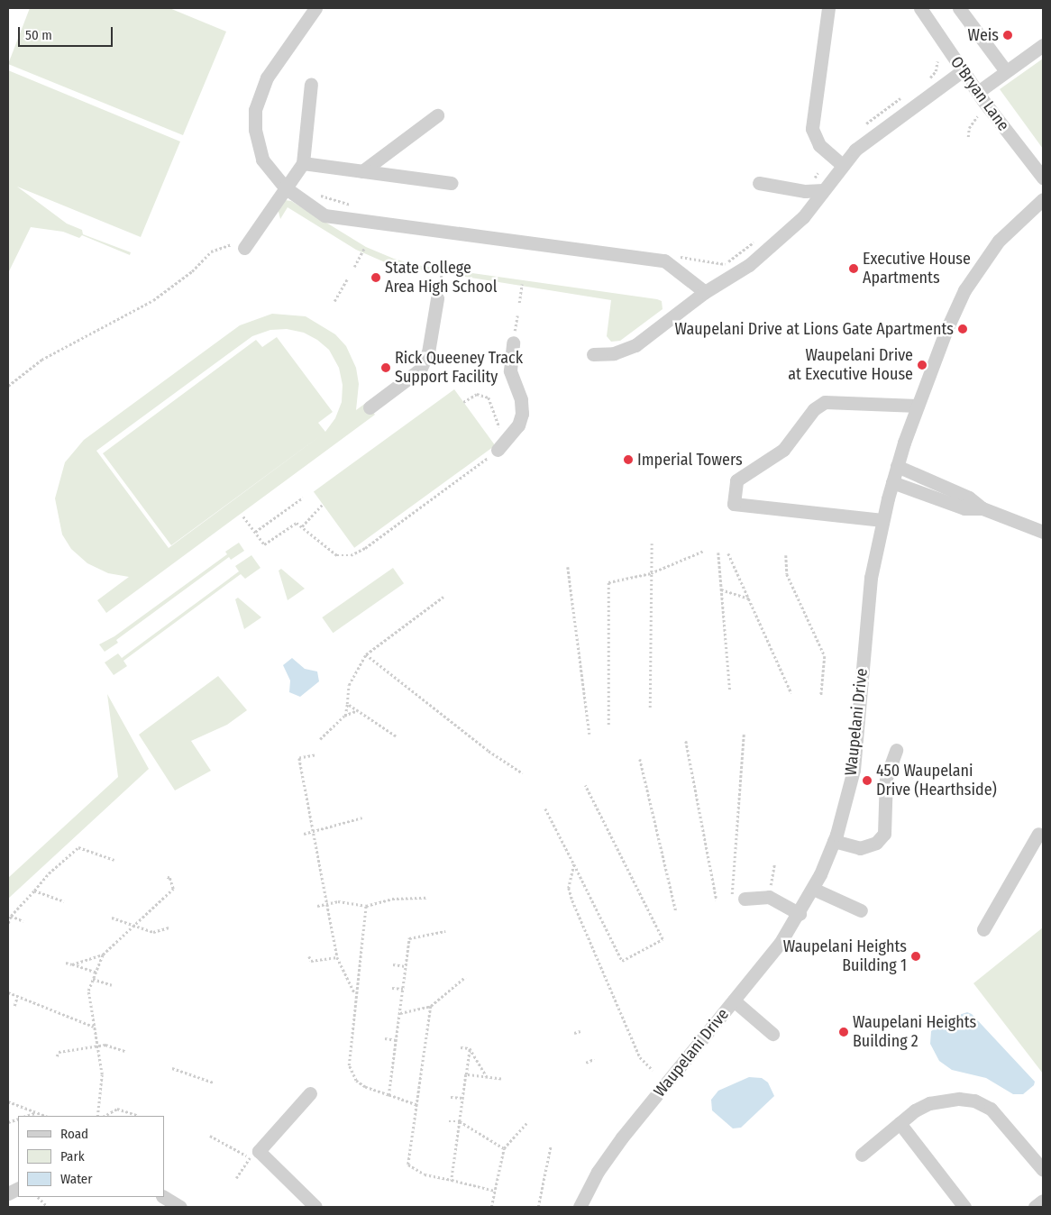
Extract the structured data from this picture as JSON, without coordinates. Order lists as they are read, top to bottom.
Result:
{
  "streets": {
    "street": ["O'Bryan Lane", "Waupelani Drive"]
  },
  "places": [
    "Weis",
    "Executive House Apartments",
    "State College Area High School",
    "Waupelani Drive at Lions Gate Apartments",
    "Waupelani Drive at Executive House",
    "Rick Queeney Track Support Facility",
    "Imperial Towers",
    "450 Waupelani Drive (Hearthside)",
    "Waupelani Heights Building 1",
    "Waupelani Heights Building 2"
  ],
  "legend": ["Road", "Park", "Water"],
  "scale_bar": "50 m"
}
